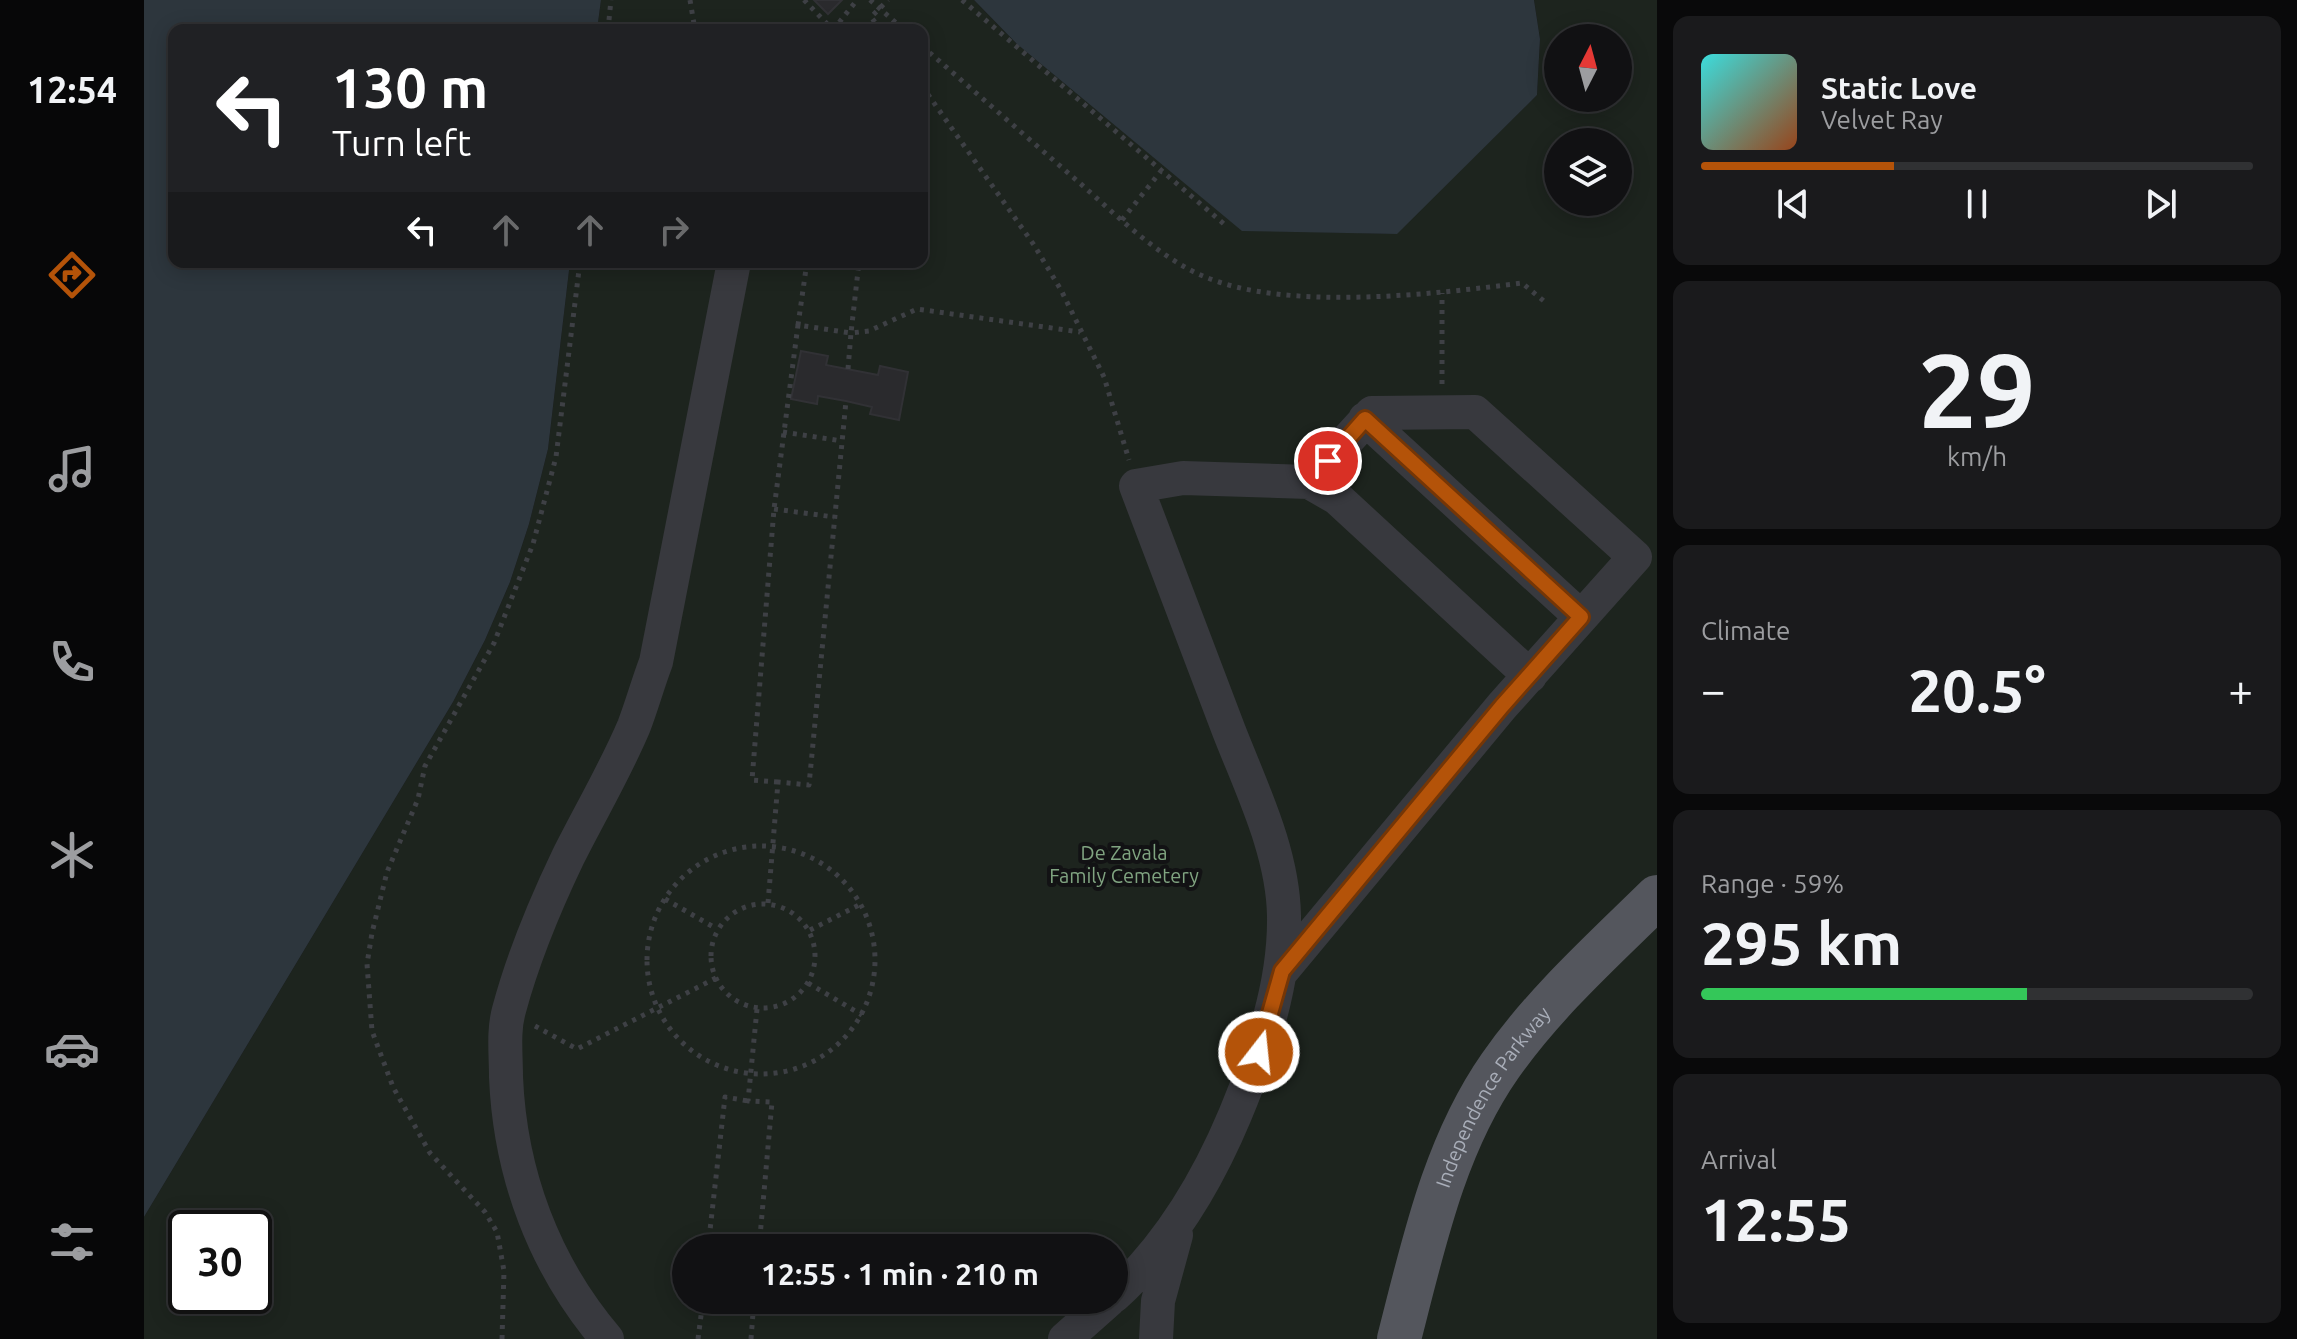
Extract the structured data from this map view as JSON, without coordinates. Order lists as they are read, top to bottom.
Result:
{
  "streets": {
    "main road": ["Independence Parkway"]
  },
  "parks": ["De Zavala Family Cemetery"],
  "north": "top",
  "page": {
    "tabs": "12:54",
    "turn": ["130 m", "Turn left"],
    "song": ["Static Love", "Velvet Ray"],
    "tile": [
      ["29", "km/h"],
      "Climate",
      ["Range · 59%", "295 km"],
      ["Arrival", "12:55"]
    ],
    "heat": ["−", "20.5°", "+"],
    "limit": "30",
    "trip": "12:55 · 1 min · 210 m"
  }
}
